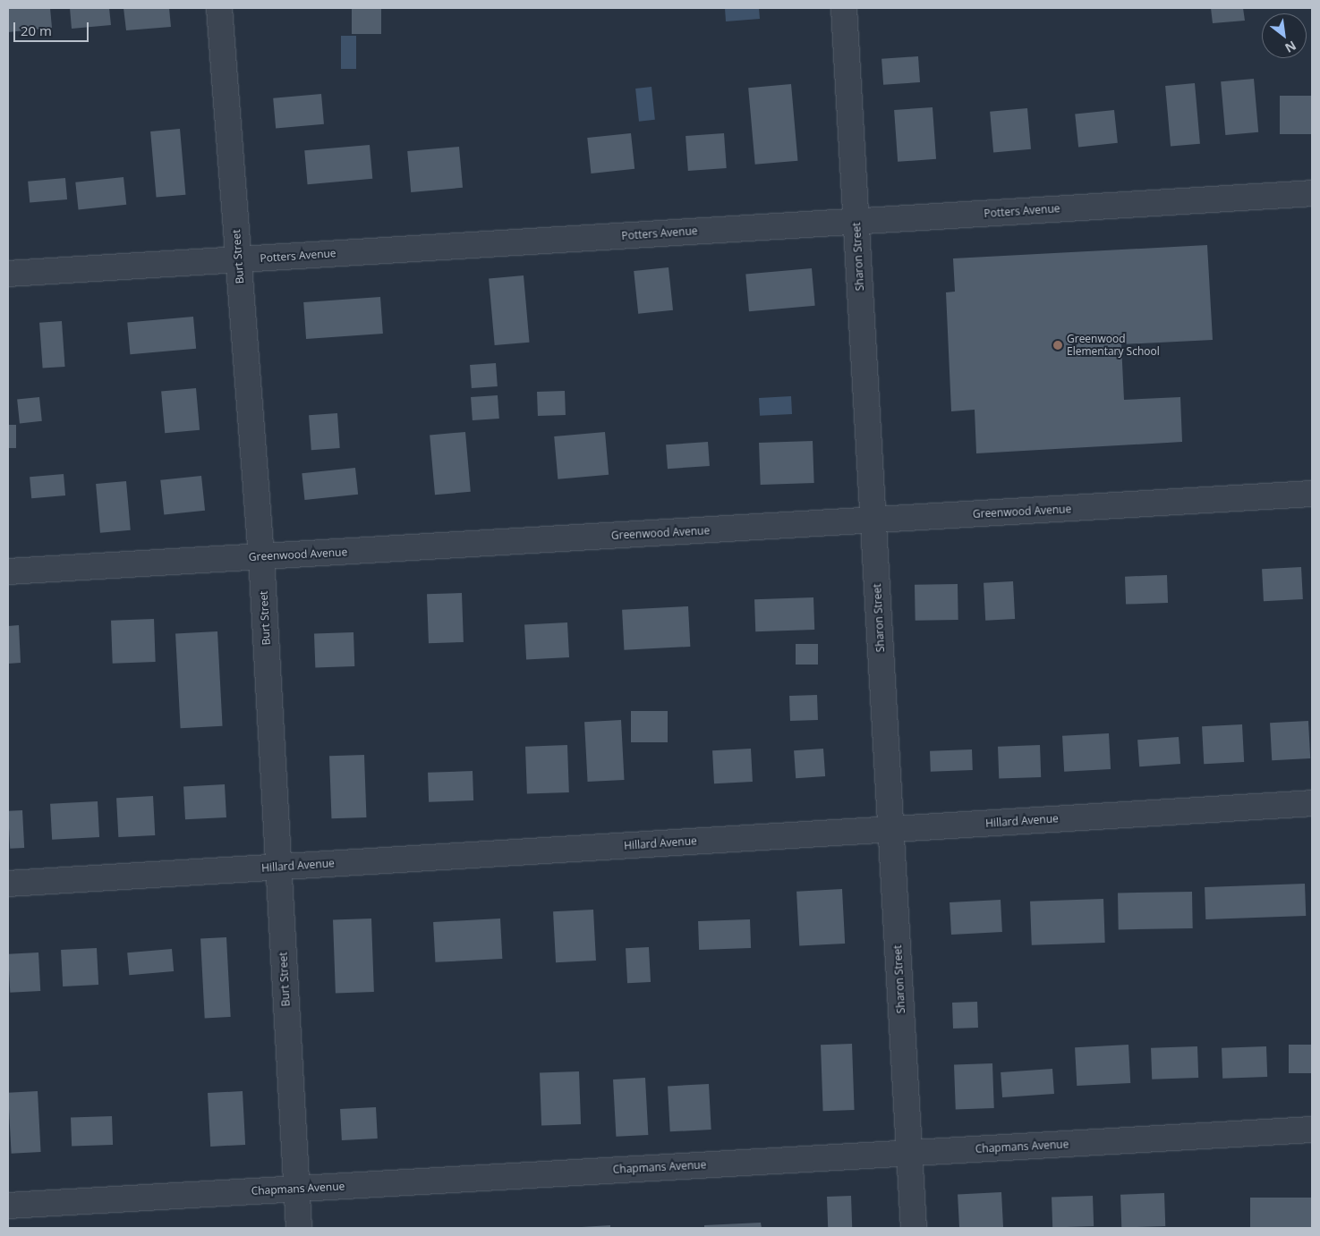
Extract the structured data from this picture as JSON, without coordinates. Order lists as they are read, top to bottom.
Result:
{
  "streets": {
    "street": [
      "Potters Avenue",
      "Burt Street",
      "Sharon Street",
      "Greenwood Avenue",
      "Hillard Avenue",
      "Chapmans Avenue"
    ]
  },
  "crossings": [
    ["Potters Avenue", "Burt Street"],
    ["Potters Avenue", "Sharon Street"],
    ["Burt Street", "Greenwood Avenue"],
    ["Burt Street", "Hillard Avenue"],
    ["Burt Street", "Chapmans Avenue"],
    ["Sharon Street", "Greenwood Avenue"],
    ["Sharon Street", "Hillard Avenue"],
    ["Sharon Street", "Chapmans Avenue"]
  ],
  "places": ["Greenwood Elementary School"],
  "scale_bar": "20 m",
  "north": "bottom right"
}
